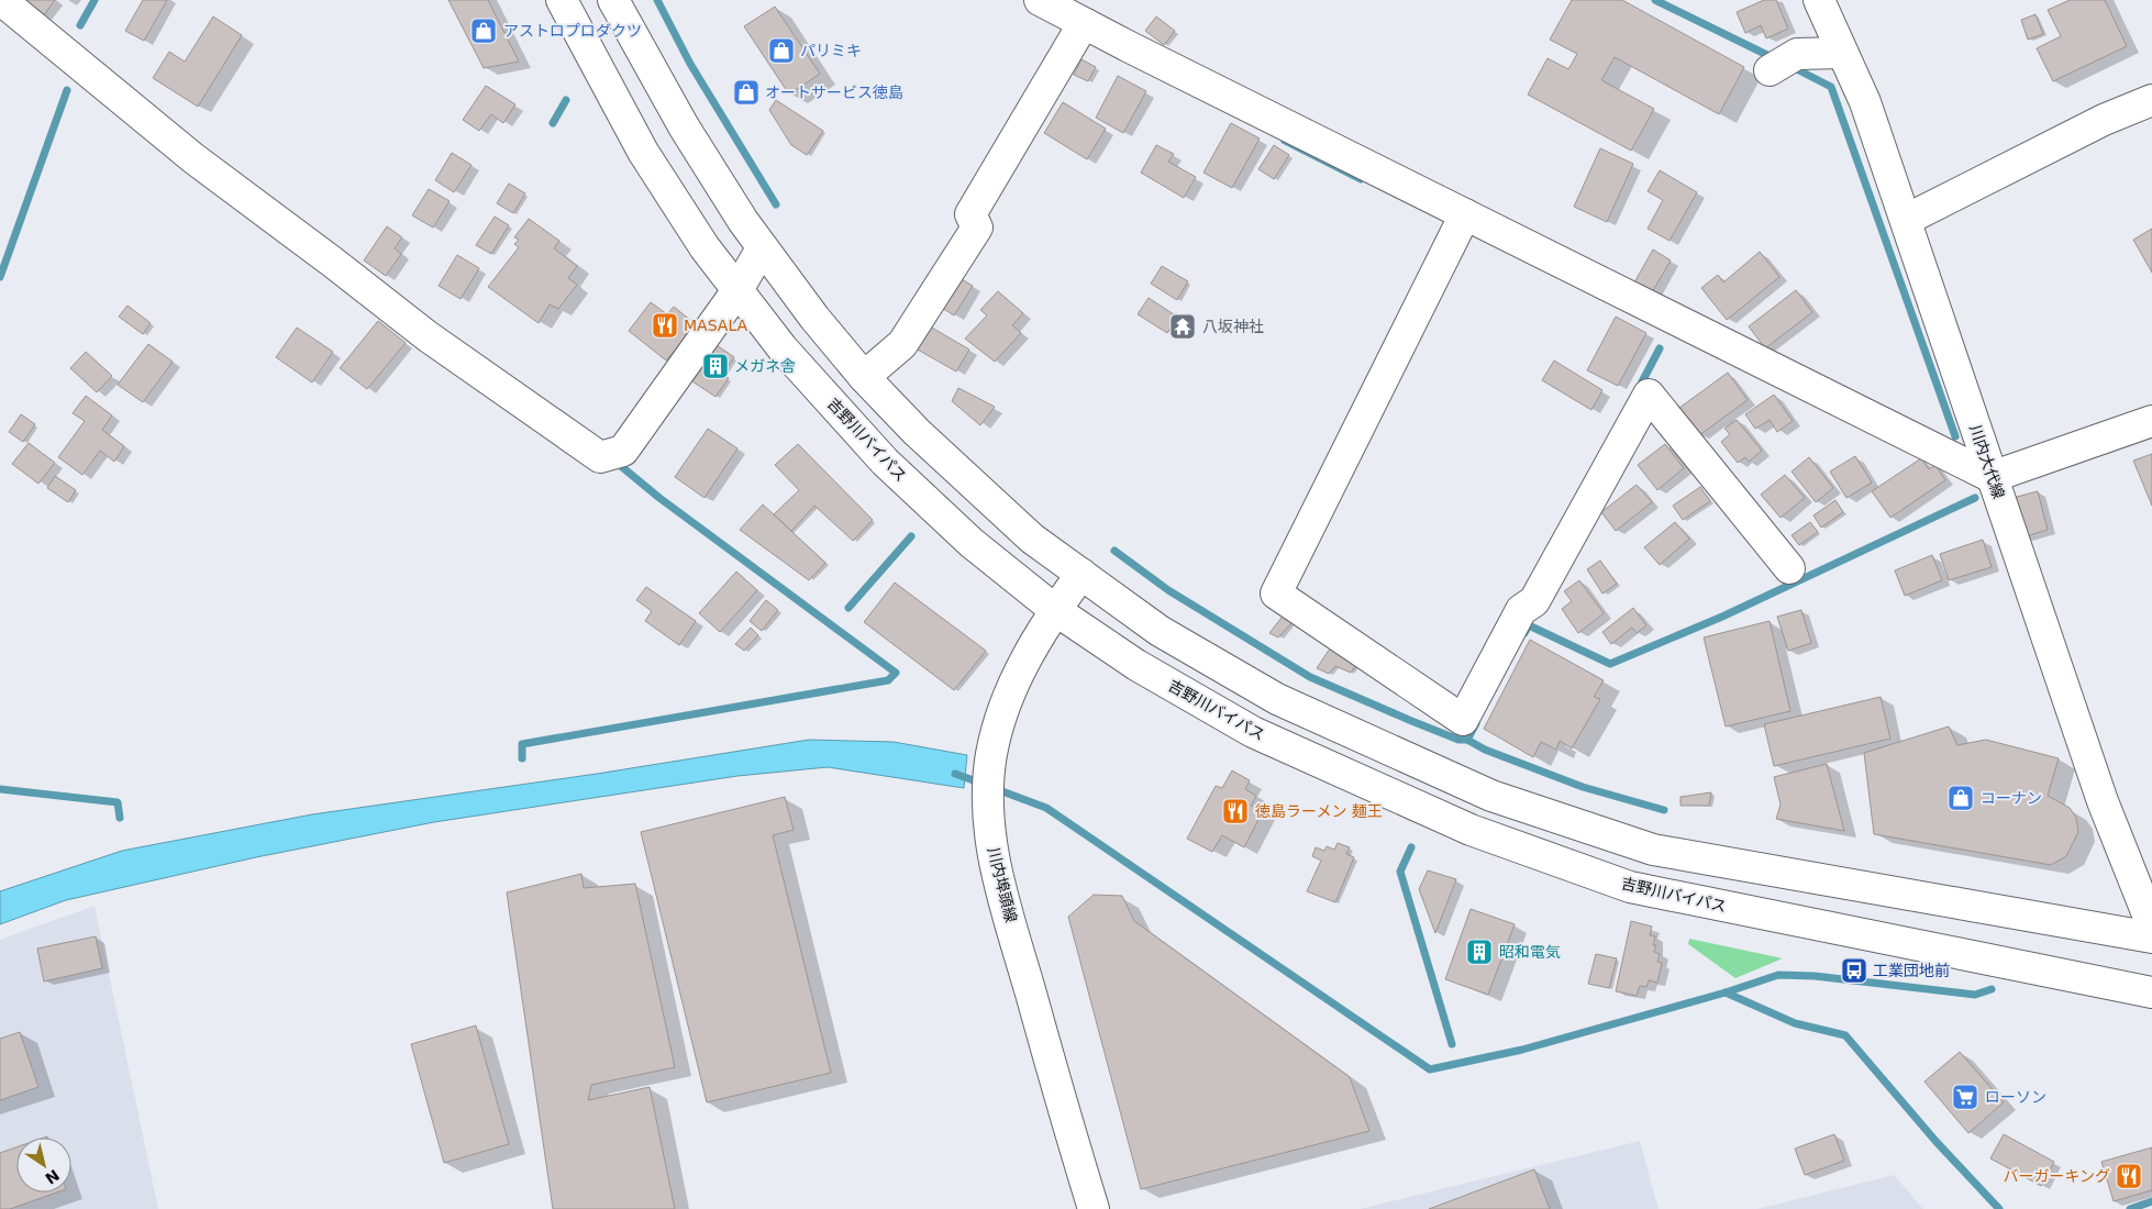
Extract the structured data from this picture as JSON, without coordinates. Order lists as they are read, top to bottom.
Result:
{
  "streets": {
    "main road": ["吉野川バイパス", "川内大代線", "川内埠頭線"]
  },
  "crossings": [
    ["吉野川バイパス", "川内埠頭線"]
  ],
  "places": {
    "shop": [
      "アストロプロダクツ",
      "パリミキ",
      "オートサービス徳島",
      "コーナン"
    ],
    "restaurant": ["MASALA", "徳島ラーメン 麺王", "バーガーキング"],
    "temple": ["八坂神社"],
    "building": ["メガネ舎", "昭和電気"],
    "bus stop": ["工業団地前"],
    "supermarket": ["ローソン"]
  },
  "north": "bottom right"
}
